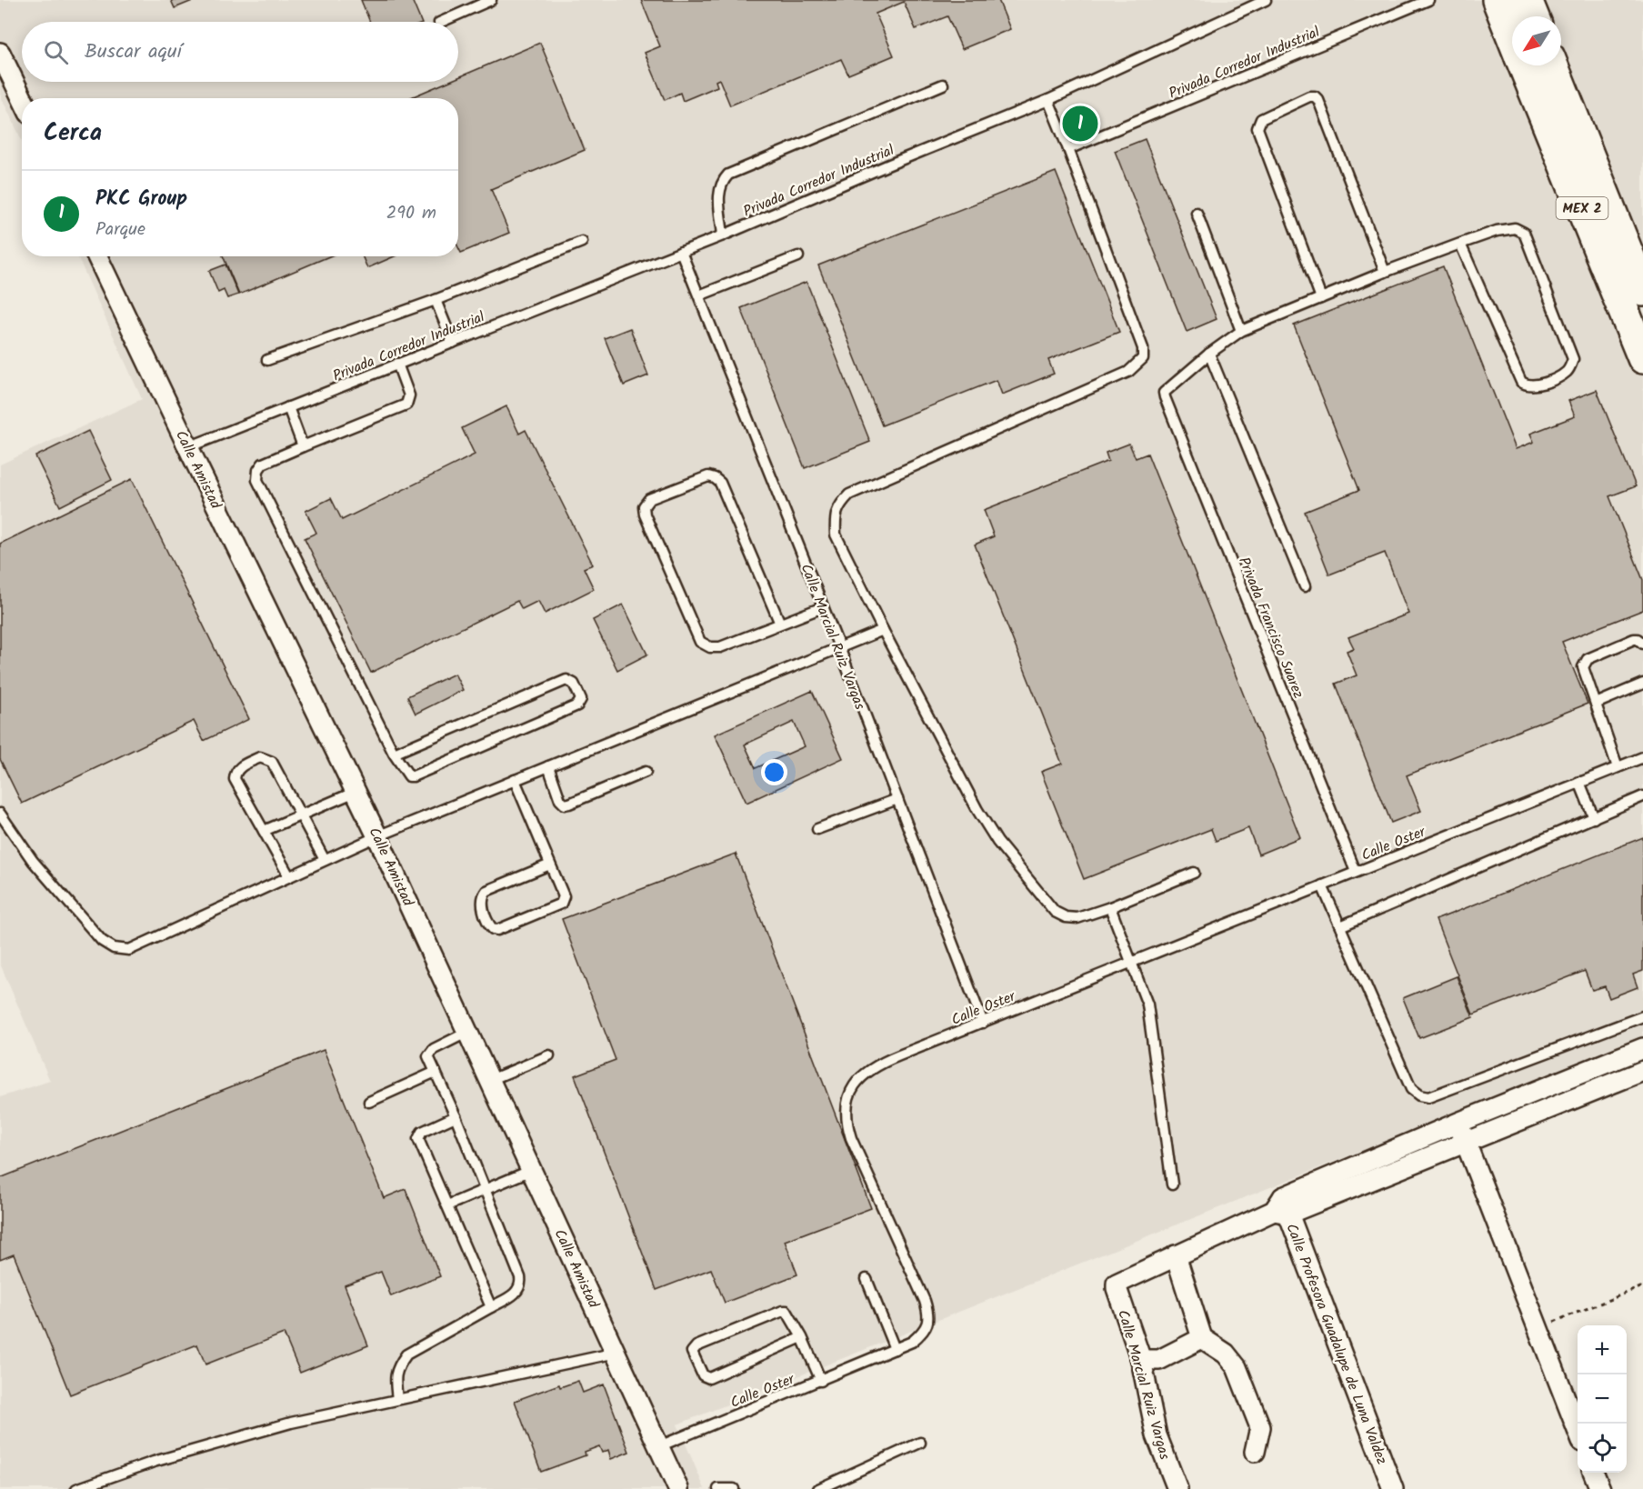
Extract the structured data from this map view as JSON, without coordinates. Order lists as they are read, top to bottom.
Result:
{
  "streets": {
    "main road": ["MEX 2"],
    "street": ["Calle Amistad", "Calle Marcial Ruiz Vargas", "Calle Profesora Guadalupe de Luna Valdez"],
    "lane": ["Privada Corredor Industrial", "Privada Francisco Suarez", "Calle Oster"]
  },
  "crossings": [
    ["Privada Corredor Industrial", "Calle Amistad"],
    ["Privada Corredor Industrial", "Calle Marcial Ruiz Vargas"],
    ["Calle Amistad", "Calle Oster"],
    ["Privada Francisco Suarez", "Calle Oster"],
    ["Calle Marcial Ruiz Vargas", "Calle Oster"]
  ],
  "north": "bottom left",
  "page": {
    "search": "Buscar aquí",
    "heading": "Cerca",
    "pins": "1",
    "list": [
      {
        "mark": "1",
        "name": "PKC Group",
        "note": "Parque",
        "value": "290 m"
      }
    ],
    "map_buttons": ["+", "−"]
  }
}
